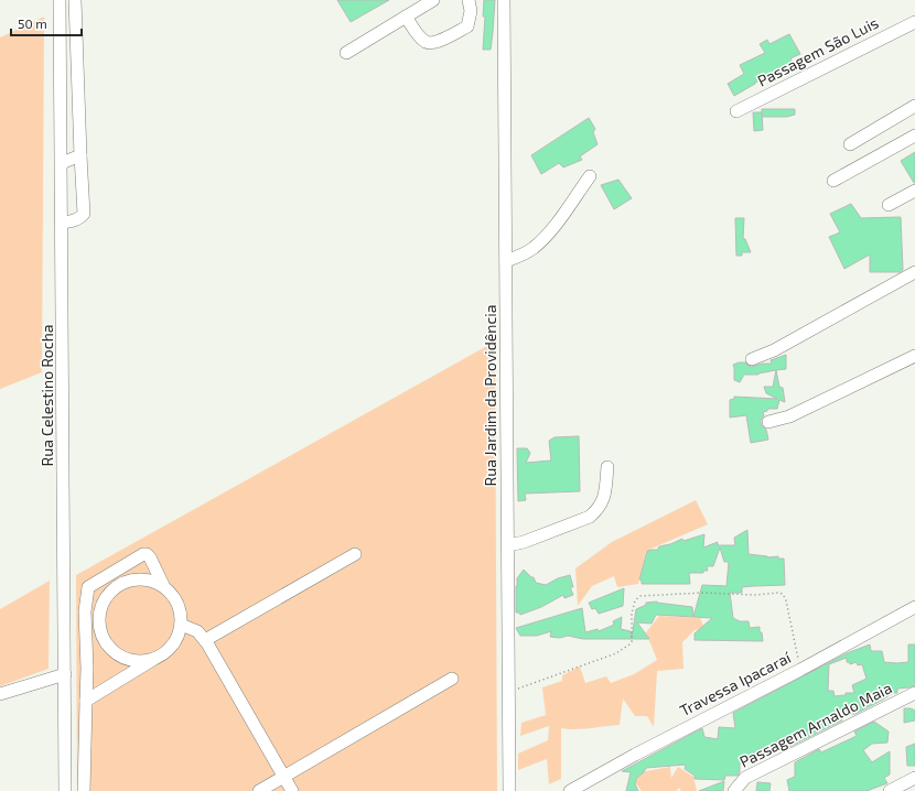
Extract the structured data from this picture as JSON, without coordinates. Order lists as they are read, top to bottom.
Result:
{
  "streets": {
    "street": [
      "Passagem São Luis",
      "Rua Celestino Rocha",
      "Rua Jardim da Providência",
      "Travessa Ipacaraí",
      "Passagem Arnaldo Maia"
    ]
  },
  "scale_bar": "50 m"
}
